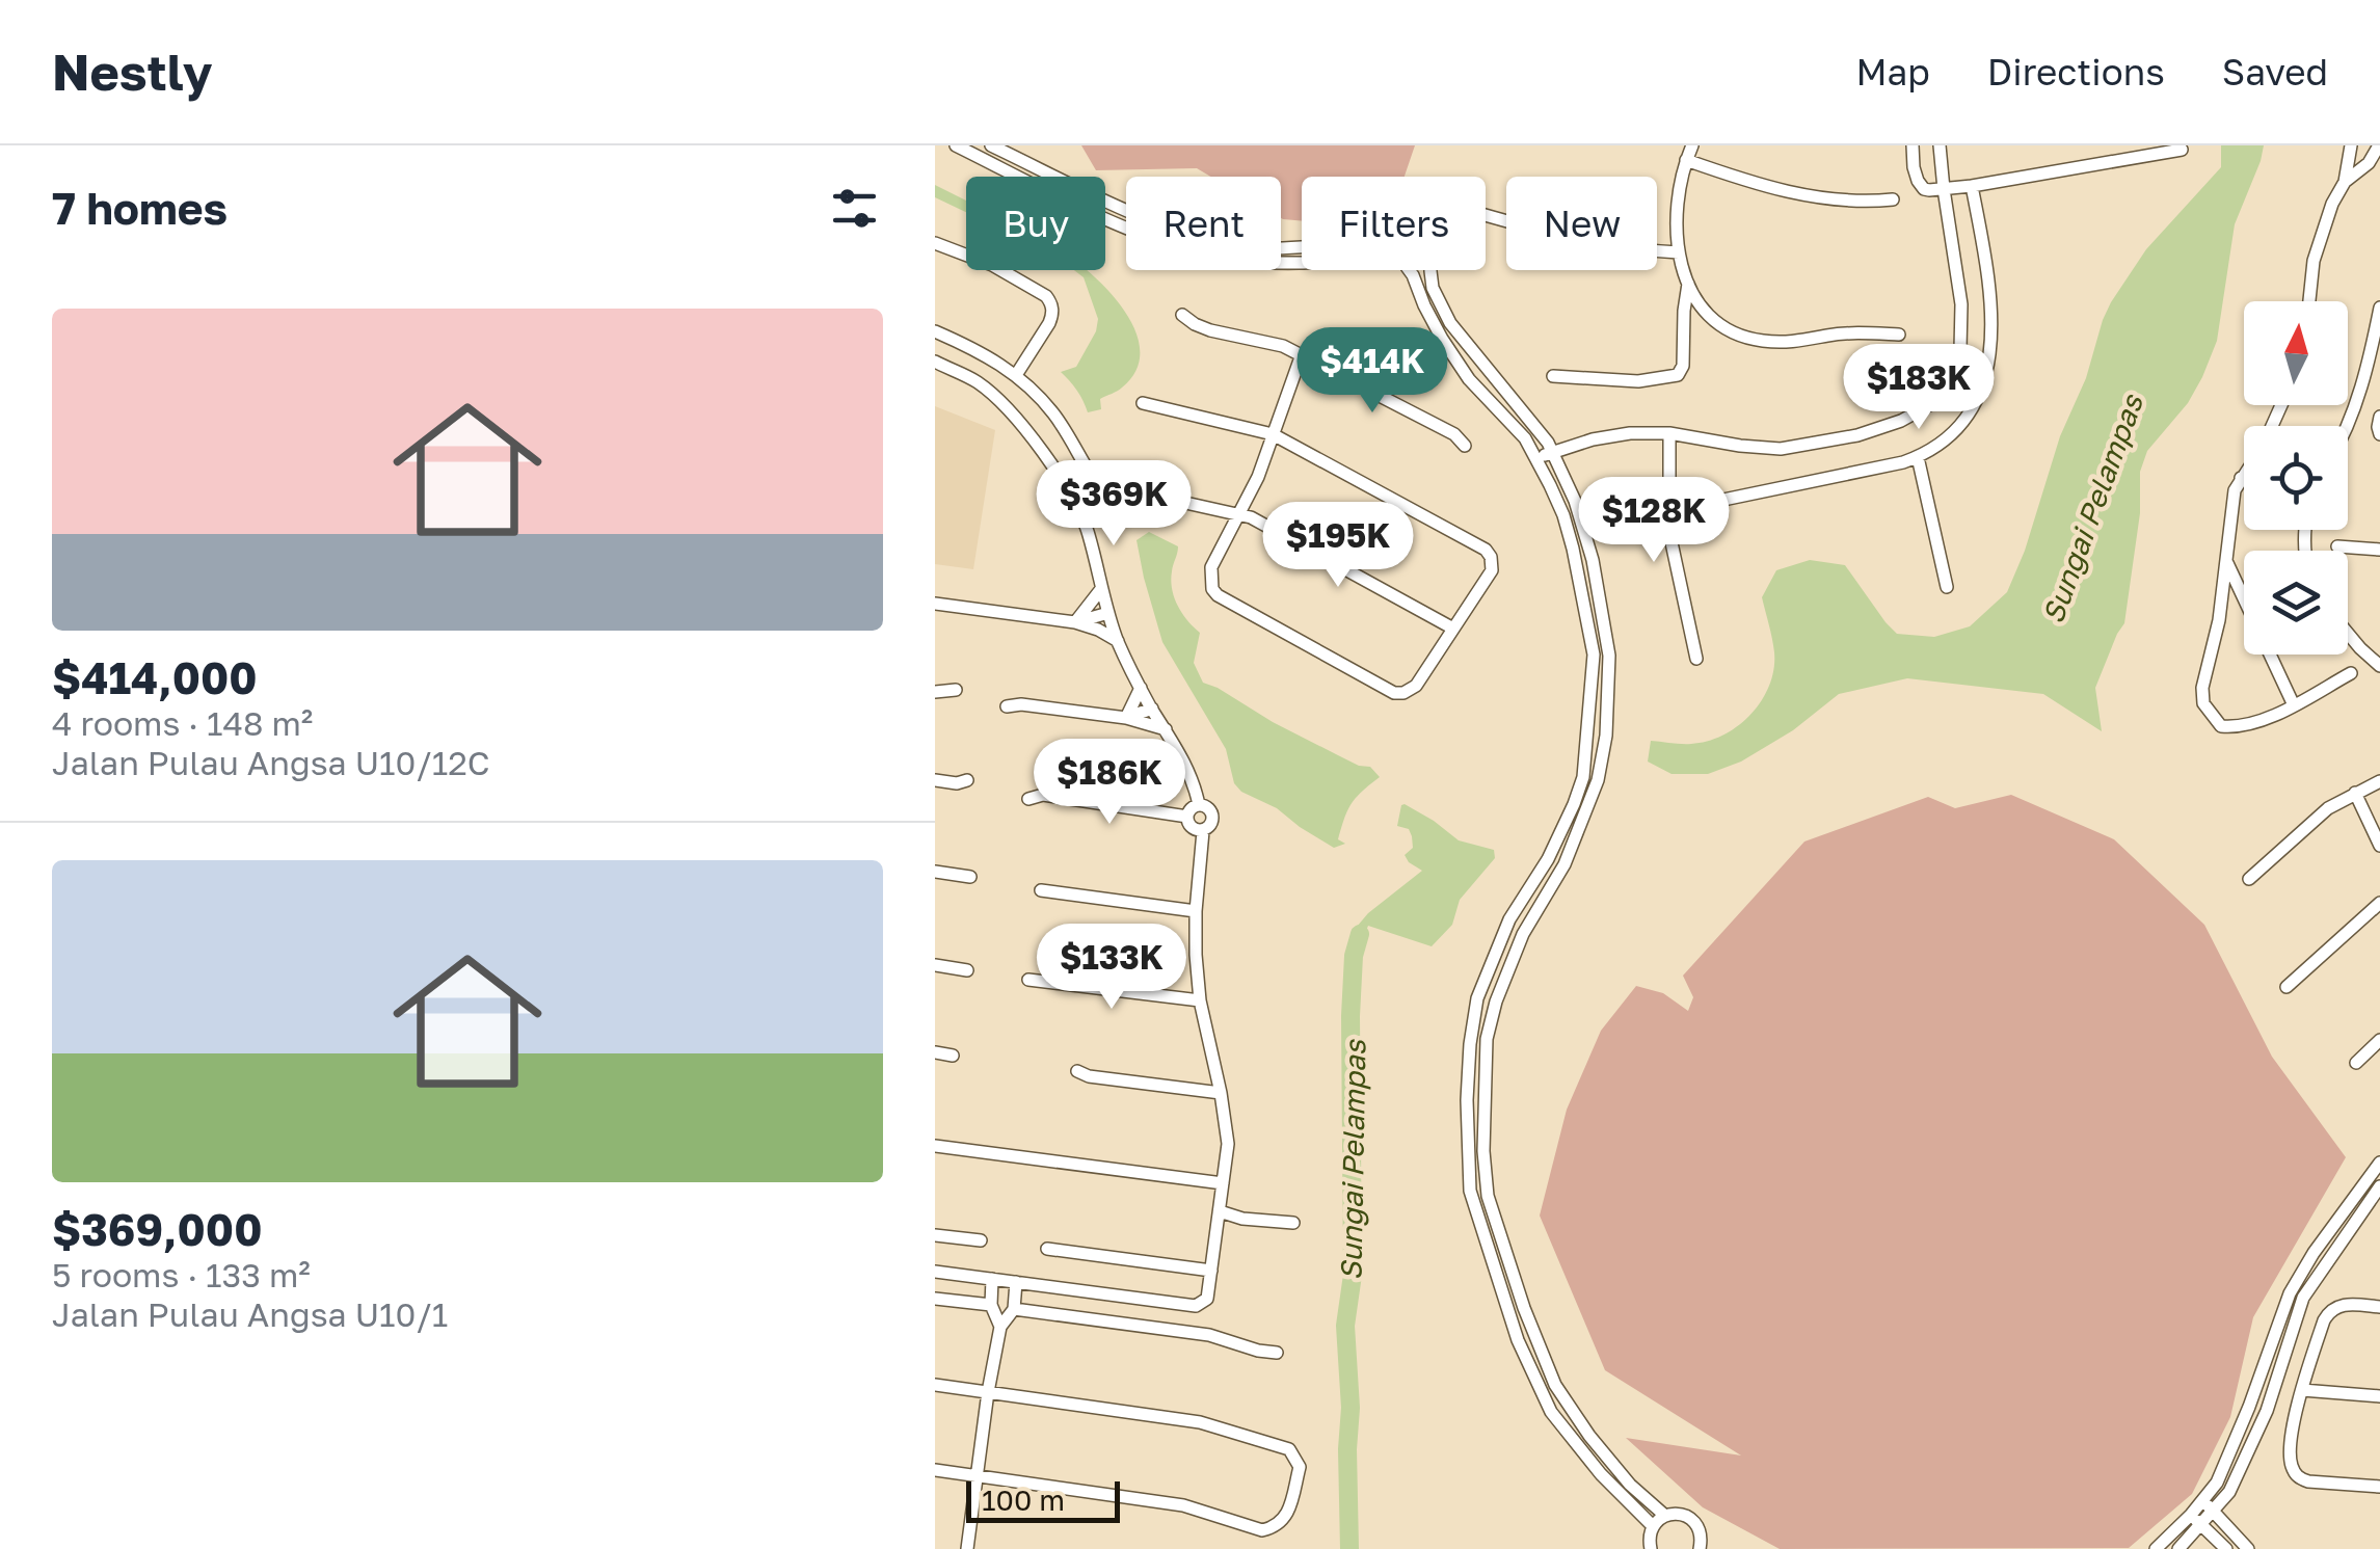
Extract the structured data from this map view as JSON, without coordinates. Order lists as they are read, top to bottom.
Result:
{
  "water": ["Sungai Pelampas"],
  "scale_bar": "100 m",
  "north": "top",
  "page": {
    "header": "Nestly",
    "nav": ["Map", "Directions", "Saved"],
    "heading": "7 homes",
    "chip": [
      "Buy",
      "Rent",
      "Filters",
      "New"
    ],
    "list": [
      {
        "name": "$414,000",
        "note": "4 rooms · 148 m² · Jalan Pulau Angsa U10/12C"
      },
      {
        "name": "$369,000",
        "note": "5 rooms · 133 m² · Jalan Pulau Angsa U10/1"
      }
    ],
    "price": [
      "$414K",
      "$183K",
      "$369K",
      "$128K",
      "$195K",
      "$186K",
      "$133K"
    ],
    "scale": "100 m"
  }
}
